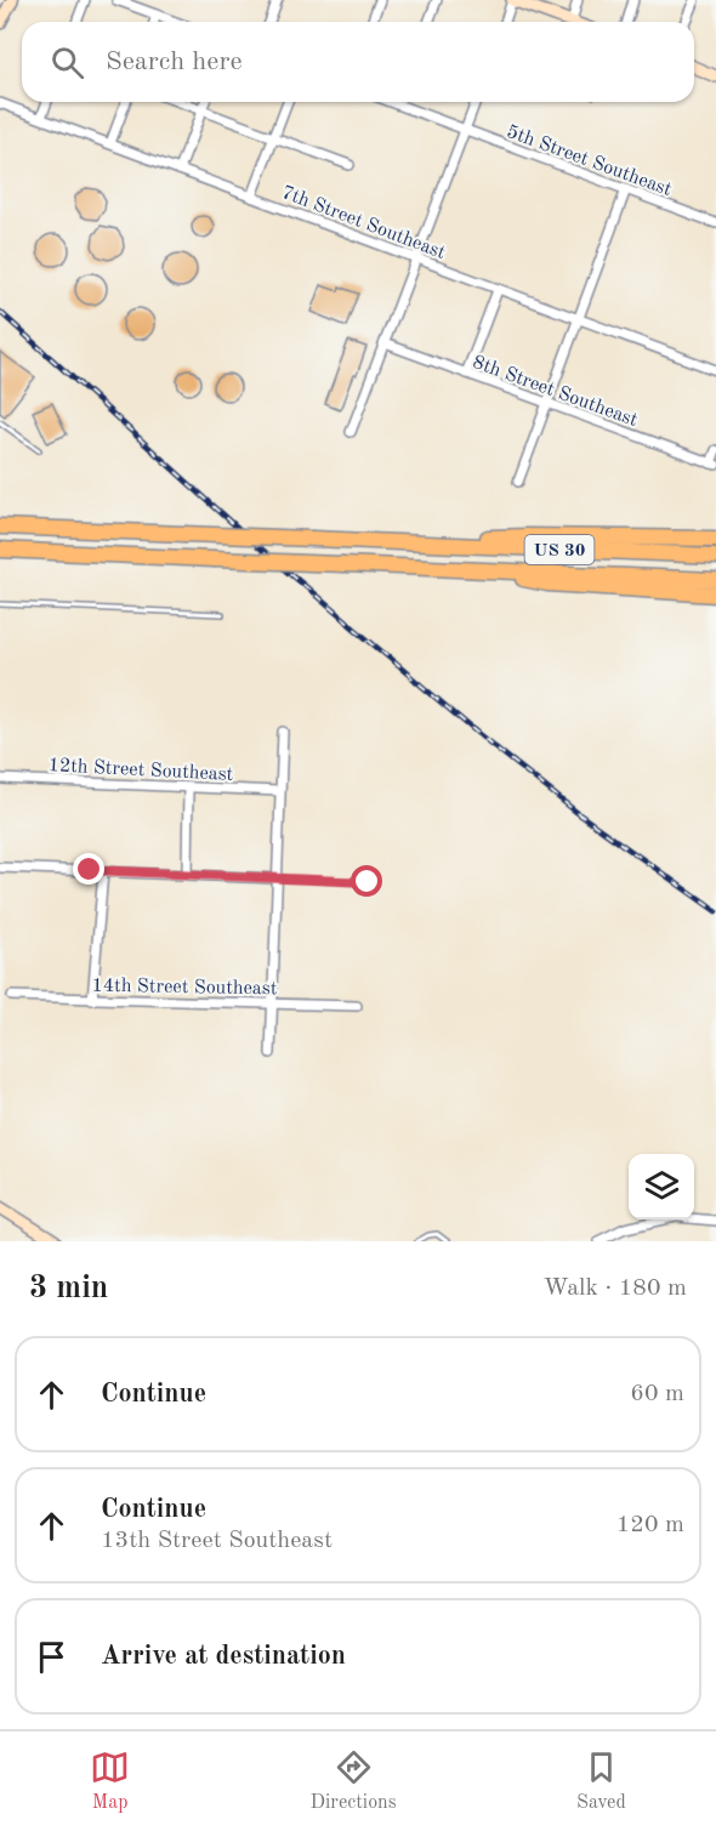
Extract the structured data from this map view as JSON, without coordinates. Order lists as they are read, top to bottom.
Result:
{
  "streets": {
    "highway": ["US 30"],
    "street": [
      "5th Street Southeast",
      "7th Street Southeast",
      "8th Street Southeast",
      "12th Street Southeast",
      "14th Street Southeast"
    ]
  },
  "page": {
    "search": "Search here",
    "heading": ["3 min", "Walk · 180 m"],
    "list": [
      ["Continue", "60 m"],
      ["Continue", "13th Street Southeast", "120 m"],
      "Arrive at destination"
    ],
    "nav": ["Map", "Directions", "Saved"]
  }
}
